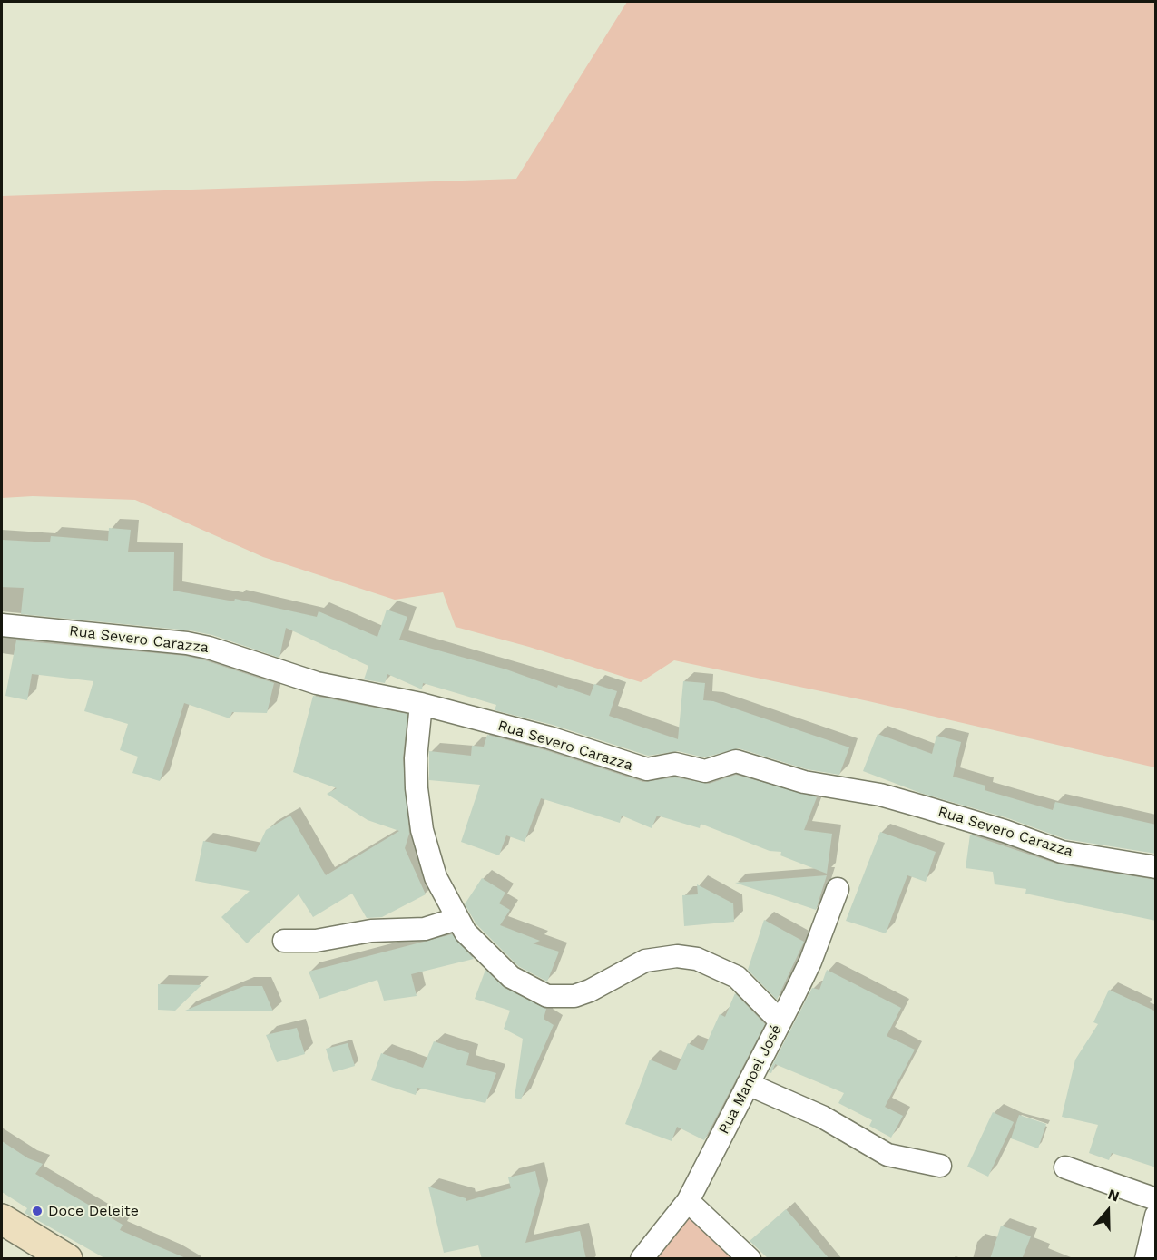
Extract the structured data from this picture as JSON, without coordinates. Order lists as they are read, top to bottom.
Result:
{
  "streets": {
    "street": ["Rua Severo Carazza", "Rua Manoel José"]
  },
  "places": ["Doce Deleite"],
  "north": "top"
}
